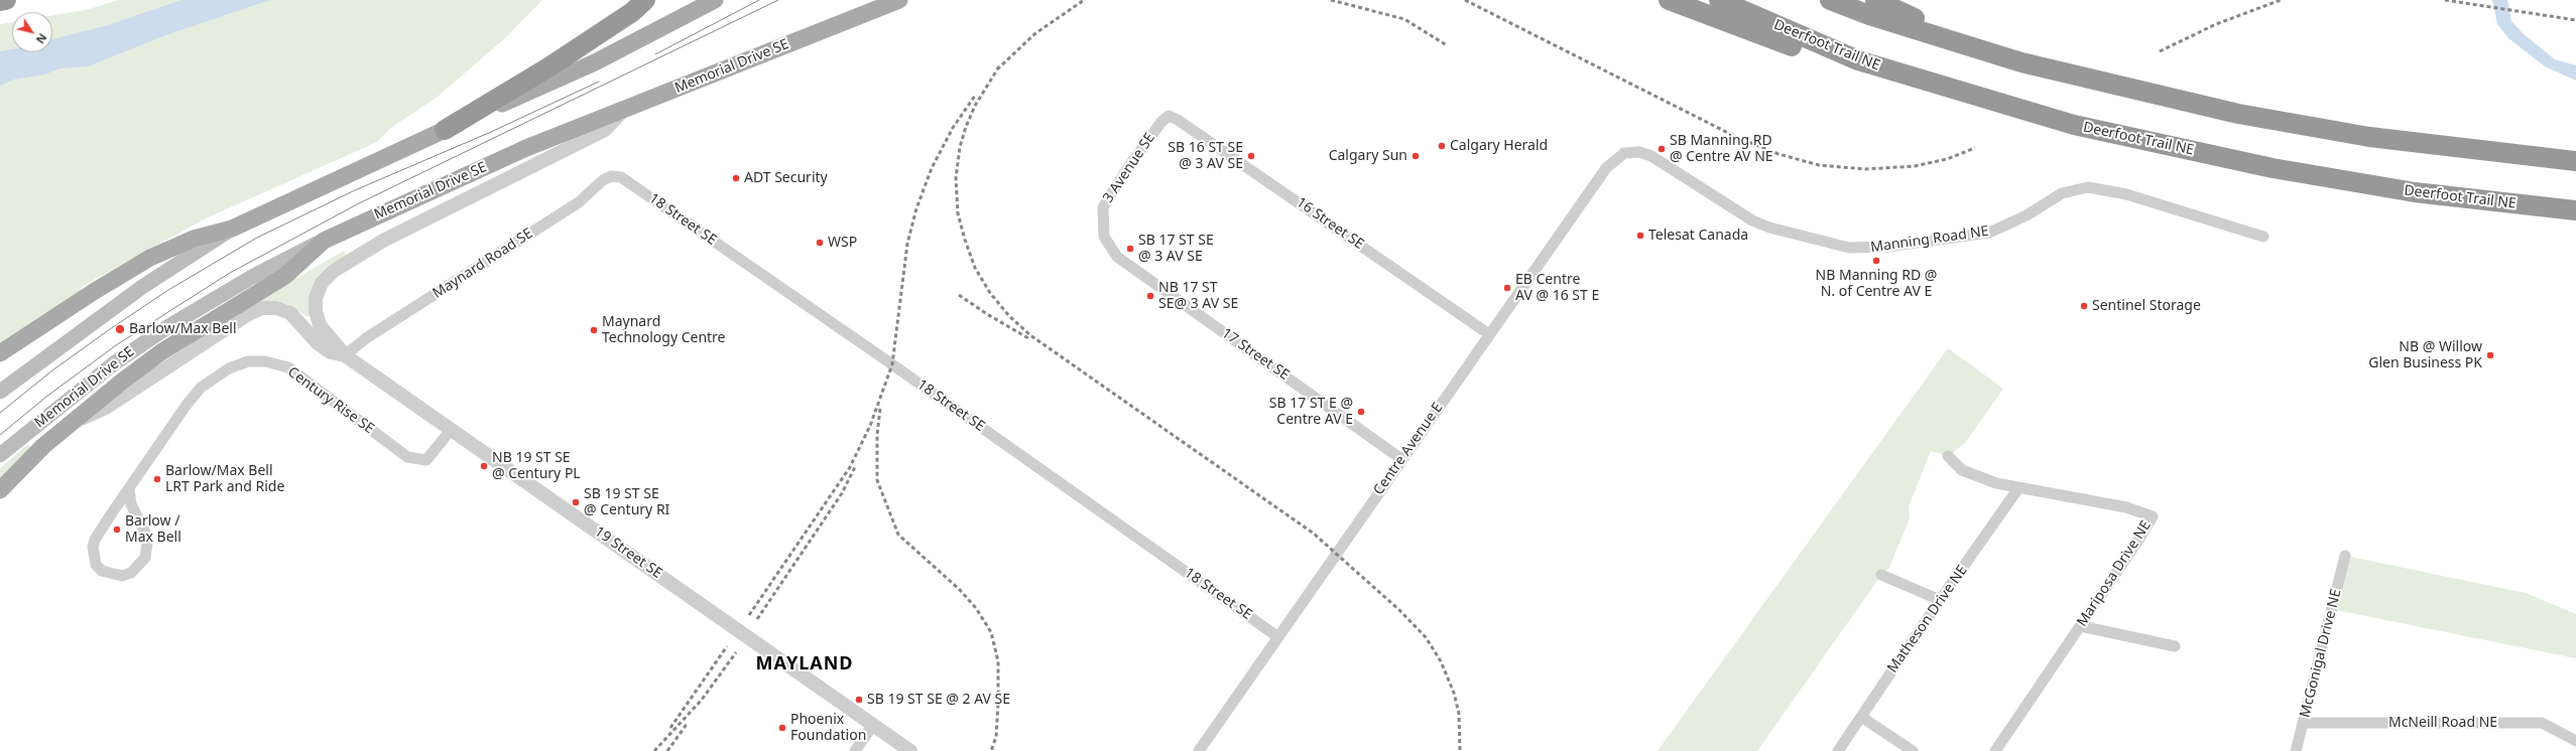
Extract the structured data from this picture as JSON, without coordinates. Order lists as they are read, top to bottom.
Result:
{
  "streets": {
    "highway": ["Deerfoot Trail NE"],
    "main road": ["Memorial Drive SE"],
    "street": [
      "3 Avenue SE",
      "18 Street SE",
      "16 Street SE",
      "Manning Road NE",
      "Maynard Road SE",
      "17 Street SE",
      "Century Rise SE",
      "Centre Avenue E",
      "19 Street SE",
      "Mariposa Drive NE",
      "Matheson Drive NE",
      "McGonigal Drive NE",
      "McNeill Road NE"
    ]
  },
  "crossings": [
    ["3 Avenue SE", "16 Street SE"],
    ["3 Avenue SE", "17 Street SE"],
    ["18 Street SE", "Maynard Road SE"],
    ["18 Street SE", "Centre Avenue E"],
    ["16 Street SE", "Centre Avenue E"],
    ["Manning Road NE", "Centre Avenue E"],
    ["Maynard Road SE", "19 Street SE"],
    ["17 Street SE", "Centre Avenue E"],
    ["Century Rise SE", "19 Street SE"],
    ["Mariposa Drive NE", "Matheson Drive NE"],
    ["McGonigal Drive NE", "McNeill Road NE"]
  ],
  "districts": ["MAYLAND"],
  "places": [
    "Calgary Herald",
    "SB Manning RD @ Centre AV NE",
    "SB 16 ST SE @ 3 AV SE",
    "Calgary Sun",
    "ADT Security",
    "Telesat Canada",
    "WSP",
    "SB 17 ST SE @ 3 AV SE",
    "NB Manning RD @ N. of Centre AV E",
    "EB Centre AV @ 16 ST E",
    "NB 17 ST SE@ 3 AV SE",
    "Sentinel Storage",
    "Barlow/Max Bell",
    "Maynard Technology Centre",
    "NB @ Willow Glen Business PK",
    "SB 17 ST E @ Centre AV E",
    "NB 19 ST SE @ Century PL",
    "Barlow/Max Bell LRT Park and Ride",
    "SB 19 ST SE @ Century RI",
    "Barlow / Max Bell",
    "SB 19 ST SE @ 2 AV SE",
    "Phoenix Foundation"
  ],
  "north": "bottom right"
}
